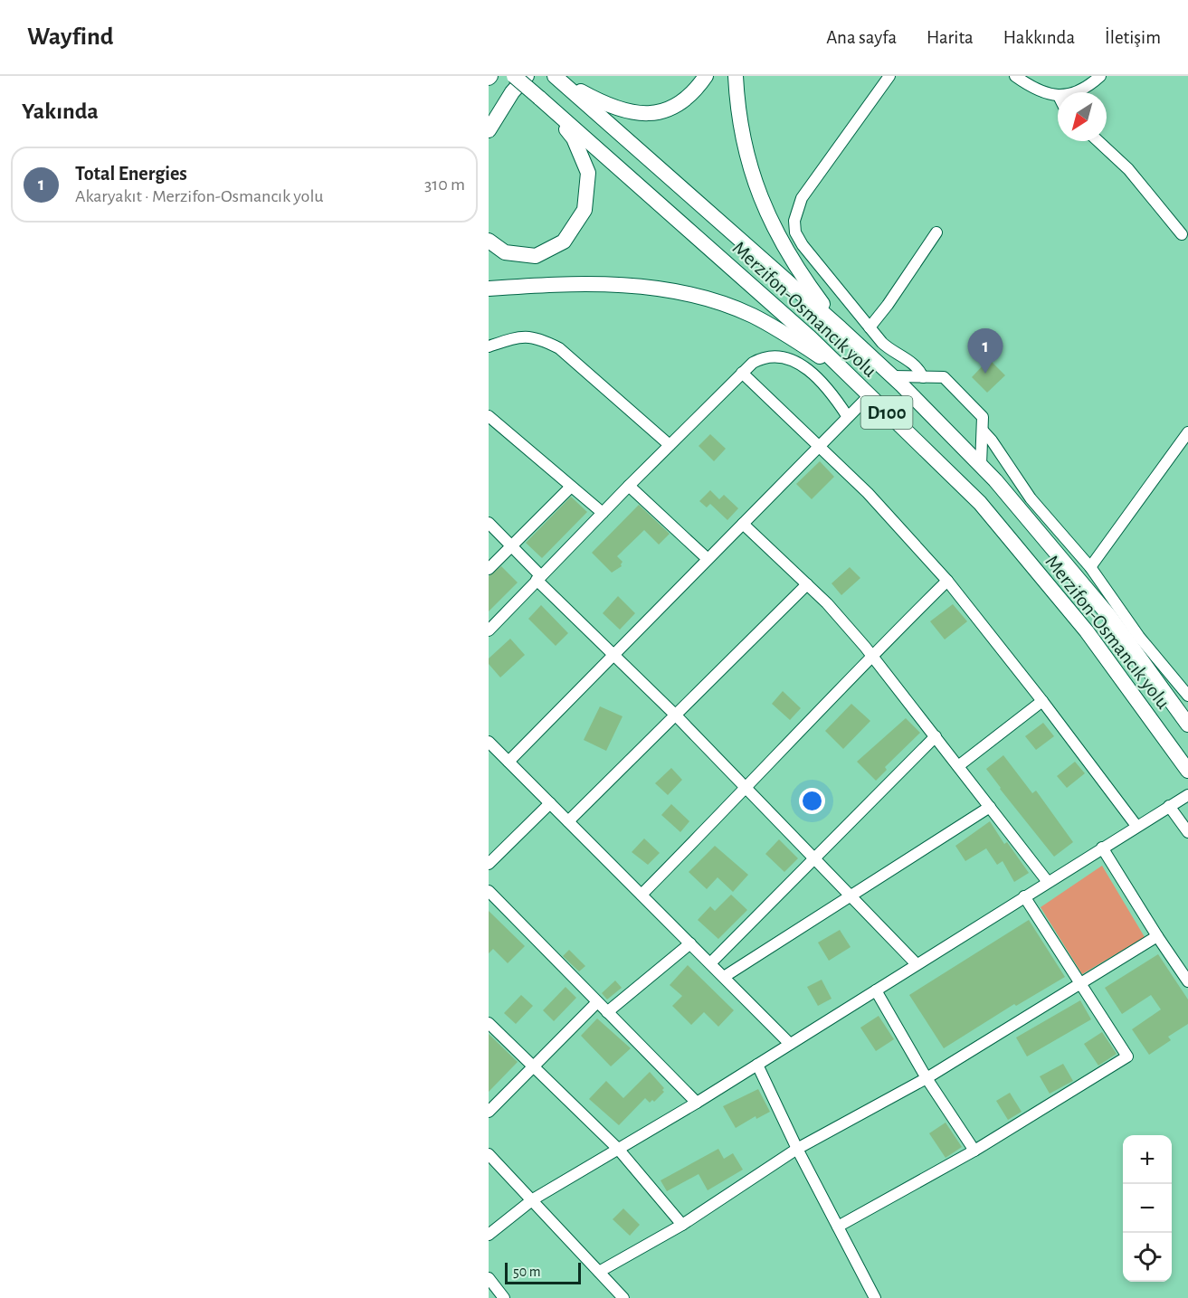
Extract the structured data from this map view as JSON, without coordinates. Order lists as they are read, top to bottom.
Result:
{
  "streets": {
    "highway": ["Merzifon-Osmancık yolu", "D100"]
  },
  "crossings": [
    ["Merzifon-Osmancık yolu", "D100"]
  ],
  "scale_bar": "50 m",
  "north": "bottom left",
  "page": {
    "header": "Wayfind",
    "nav": [
      "Ana sayfa",
      "Harita",
      "Hakkında",
      "İletişim"
    ],
    "heading": "Yakında",
    "list": [
      {
        "mark": "1",
        "name": "Total Energies",
        "note": "Akaryakıt · Merzifon-Osmancık yolu",
        "value": "310 m"
      }
    ],
    "pins": "1",
    "map_buttons": ["+", "−"],
    "scale": "50 m"
  }
}
